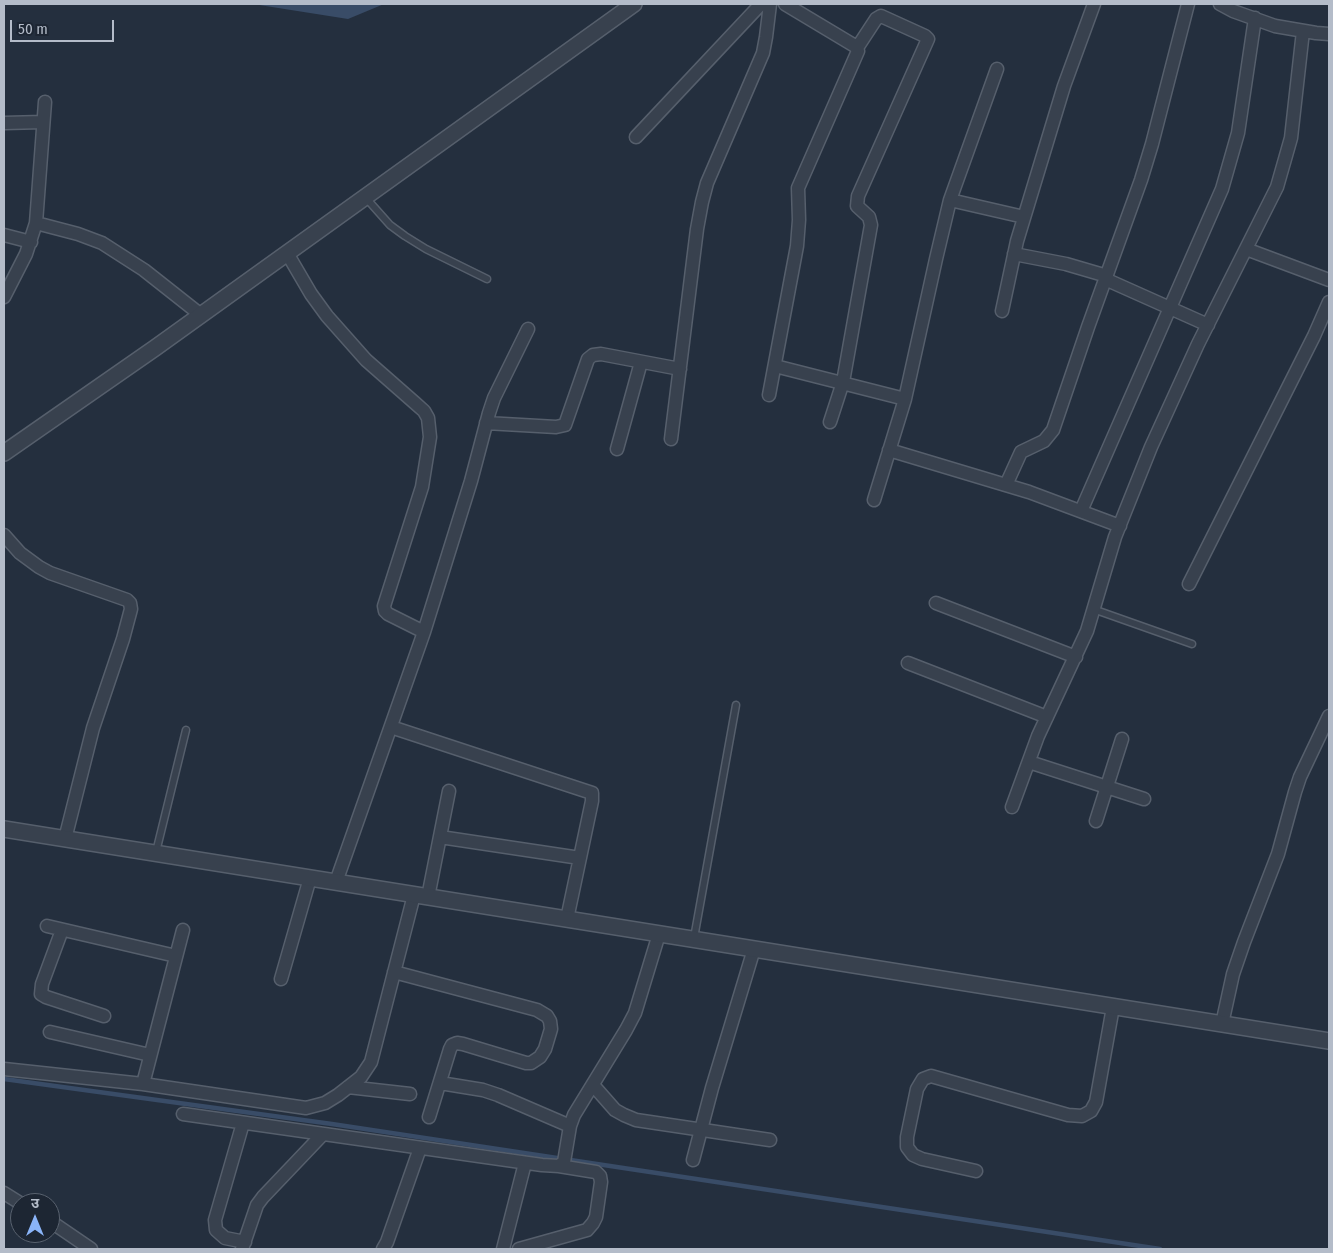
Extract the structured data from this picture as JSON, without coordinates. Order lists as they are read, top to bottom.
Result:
{
  "scale_bar": "50 m",
  "north": "top"
}
